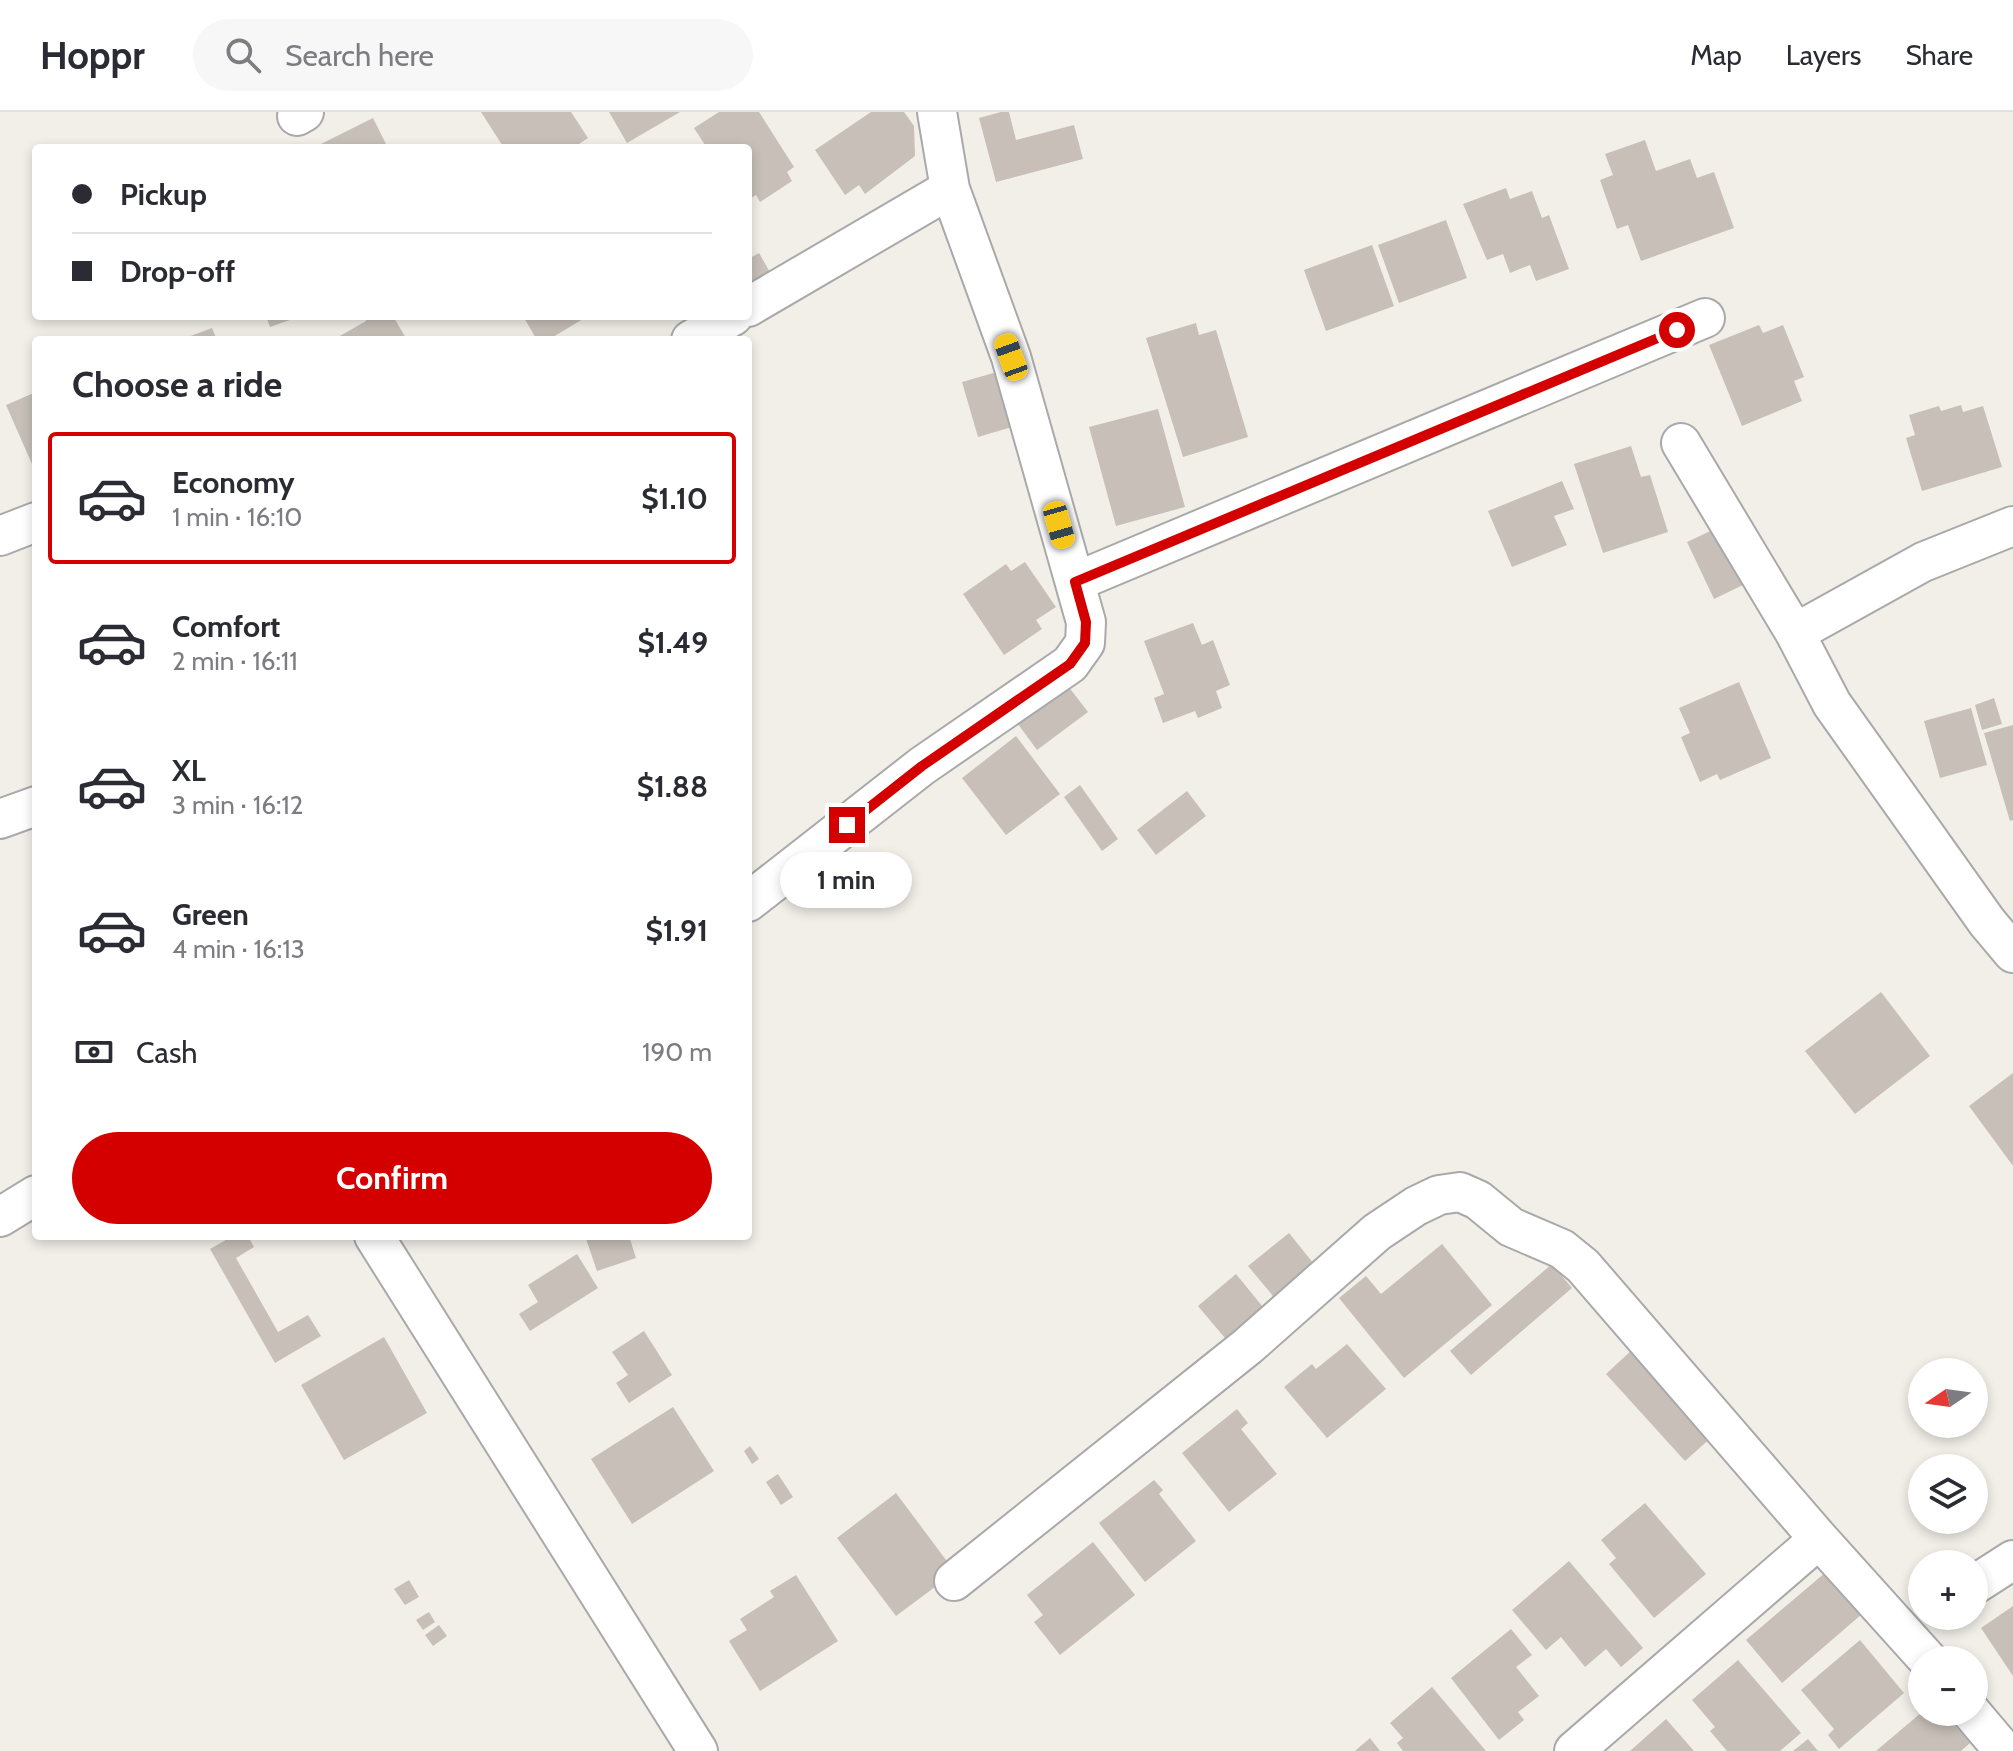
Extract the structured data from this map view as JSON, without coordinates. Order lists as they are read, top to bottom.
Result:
{
  "north": "left",
  "page": {
    "header": "Hoppr",
    "search": "Search here",
    "nav": ["Map", "Layers", "Share"],
    "banner": ["Pickup", "Drop-off"],
    "heading": "Choose a ride",
    "list": [
      {
        "name": "Economy",
        "note": "1 min · 16:10",
        "value": "$1.10"
      },
      {
        "name": "Comfort",
        "note": "2 min · 16:11",
        "value": "$1.49"
      },
      {
        "name": "XL",
        "note": "3 min · 16:12",
        "value": "$1.88"
      },
      {
        "name": "Green",
        "note": "4 min · 16:13",
        "value": "$1.91"
      }
    ],
    "bubble": "1 min",
    "pay": ["Cash", "190 m"],
    "buttons": "Confirm",
    "map_buttons": ["+", "−"]
  }
}
